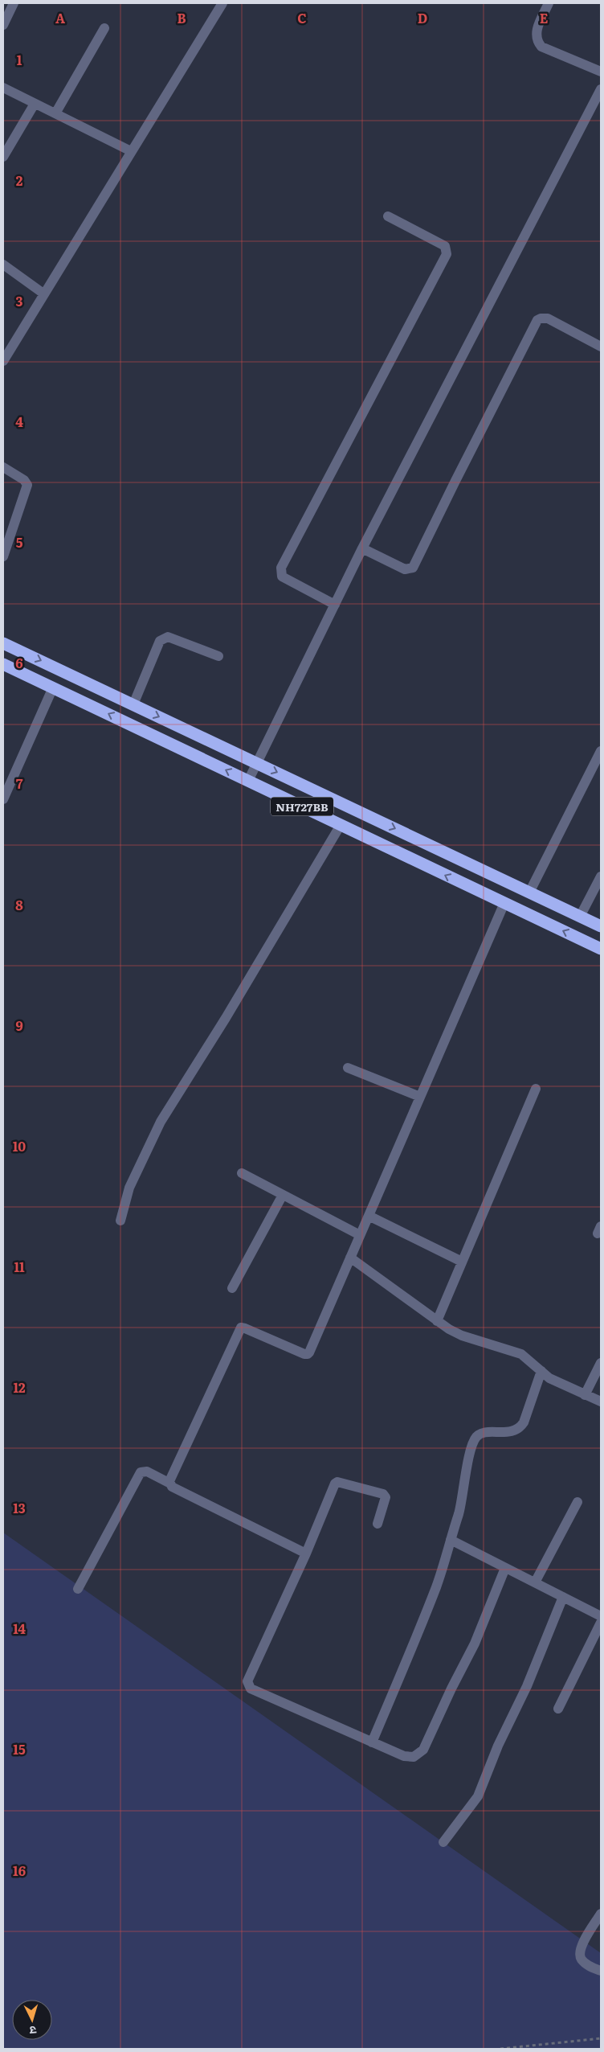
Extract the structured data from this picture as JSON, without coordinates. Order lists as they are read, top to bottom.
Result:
{
  "streets": {
    "highway": ["NH727BB"]
  },
  "north": "bottom",
  "grid": {
    "columns": [
      "A",
      "B",
      "C",
      "D",
      "E"
    ],
    "rows": [
      "1",
      "2",
      "3",
      "4",
      "5",
      "6",
      "7",
      "8",
      "9",
      "10",
      "11",
      "12",
      "13",
      "14",
      "15",
      "16"
    ]
  }
}
